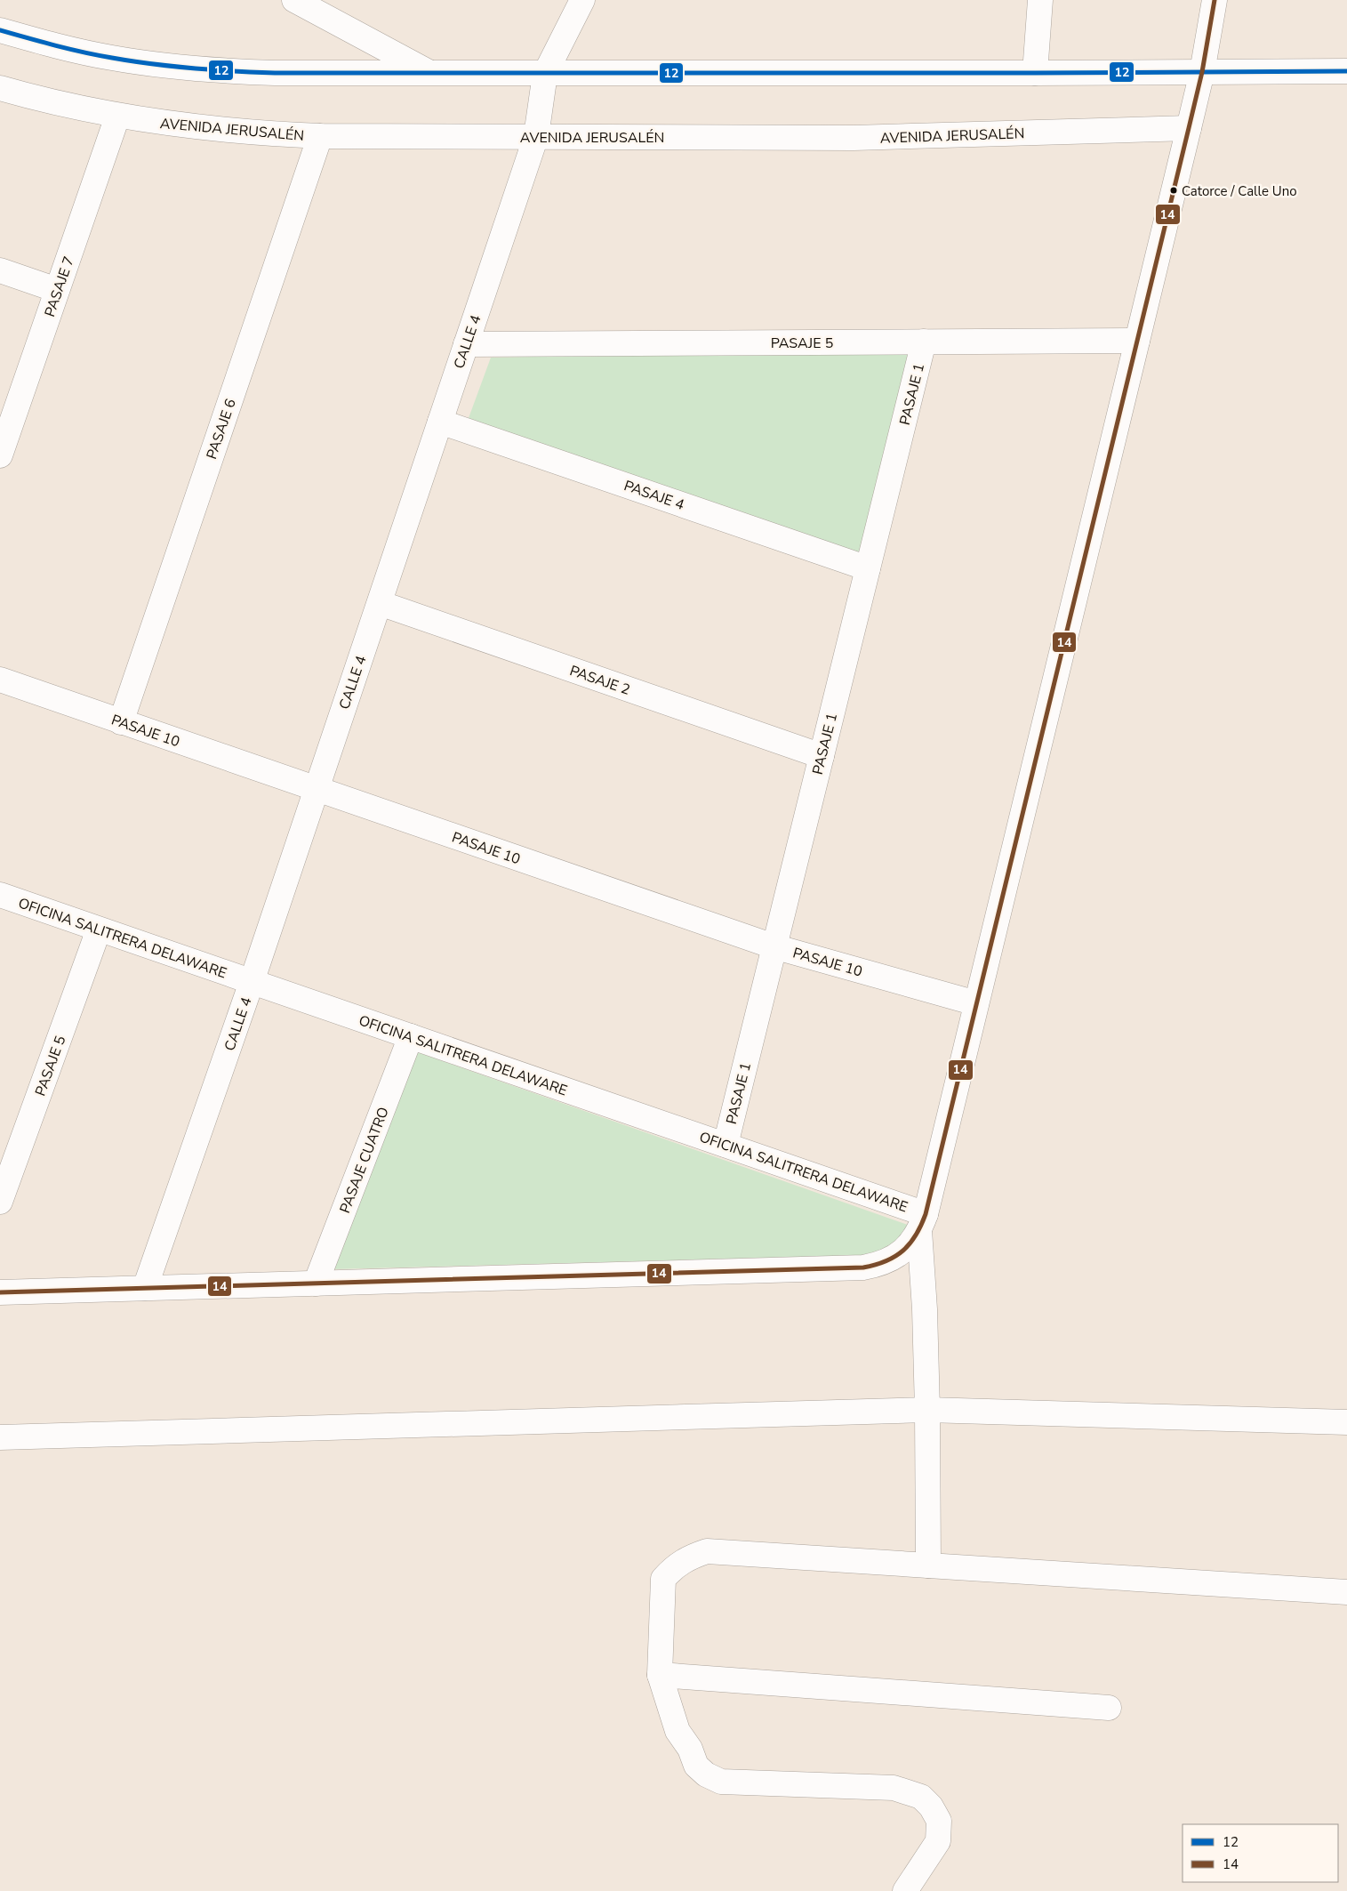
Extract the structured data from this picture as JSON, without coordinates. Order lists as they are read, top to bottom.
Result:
{
  "streets": {
    "street": [
      "AVENIDA JERUSALÉN",
      "PASAJE 7",
      "CALLE 4",
      "PASAJE 5",
      "PASAJE 1",
      "PASAJE 6",
      "PASAJE 4",
      "PASAJE 2",
      "PASAJE 10",
      "OFICINA SALITRERA DELAWARE",
      "PASAJE CUATRO"
    ]
  },
  "crossings": [
    ["AVENIDA JERUSALÉN", "PASAJE 7"],
    ["AVENIDA JERUSALÉN", "CALLE 4"],
    ["AVENIDA JERUSALÉN", "PASAJE 6"],
    ["CALLE 4", "PASAJE 5"],
    ["CALLE 4", "PASAJE 4"],
    ["CALLE 4", "PASAJE 2"],
    ["CALLE 4", "PASAJE 10"],
    ["CALLE 4", "OFICINA SALITRERA DELAWARE"],
    ["PASAJE 5", "PASAJE 1"],
    ["PASAJE 5", "OFICINA SALITRERA DELAWARE"],
    ["PASAJE 1", "PASAJE 4"],
    ["PASAJE 1", "PASAJE 2"],
    ["PASAJE 1", "PASAJE 10"],
    ["PASAJE 1", "OFICINA SALITRERA DELAWARE"],
    ["PASAJE 6", "PASAJE 10"],
    ["OFICINA SALITRERA DELAWARE", "PASAJE CUATRO"]
  ],
  "places": ["Catorce / Calle Uno"],
  "lines": ["transit line 14", "transit line 12"],
  "legend": ["12", "14"]
}
